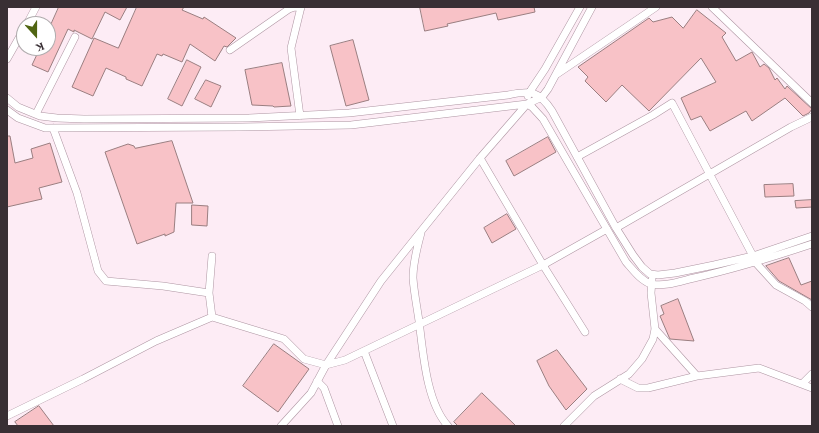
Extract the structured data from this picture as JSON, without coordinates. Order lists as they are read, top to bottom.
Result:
{
  "north": "bottom"
}
